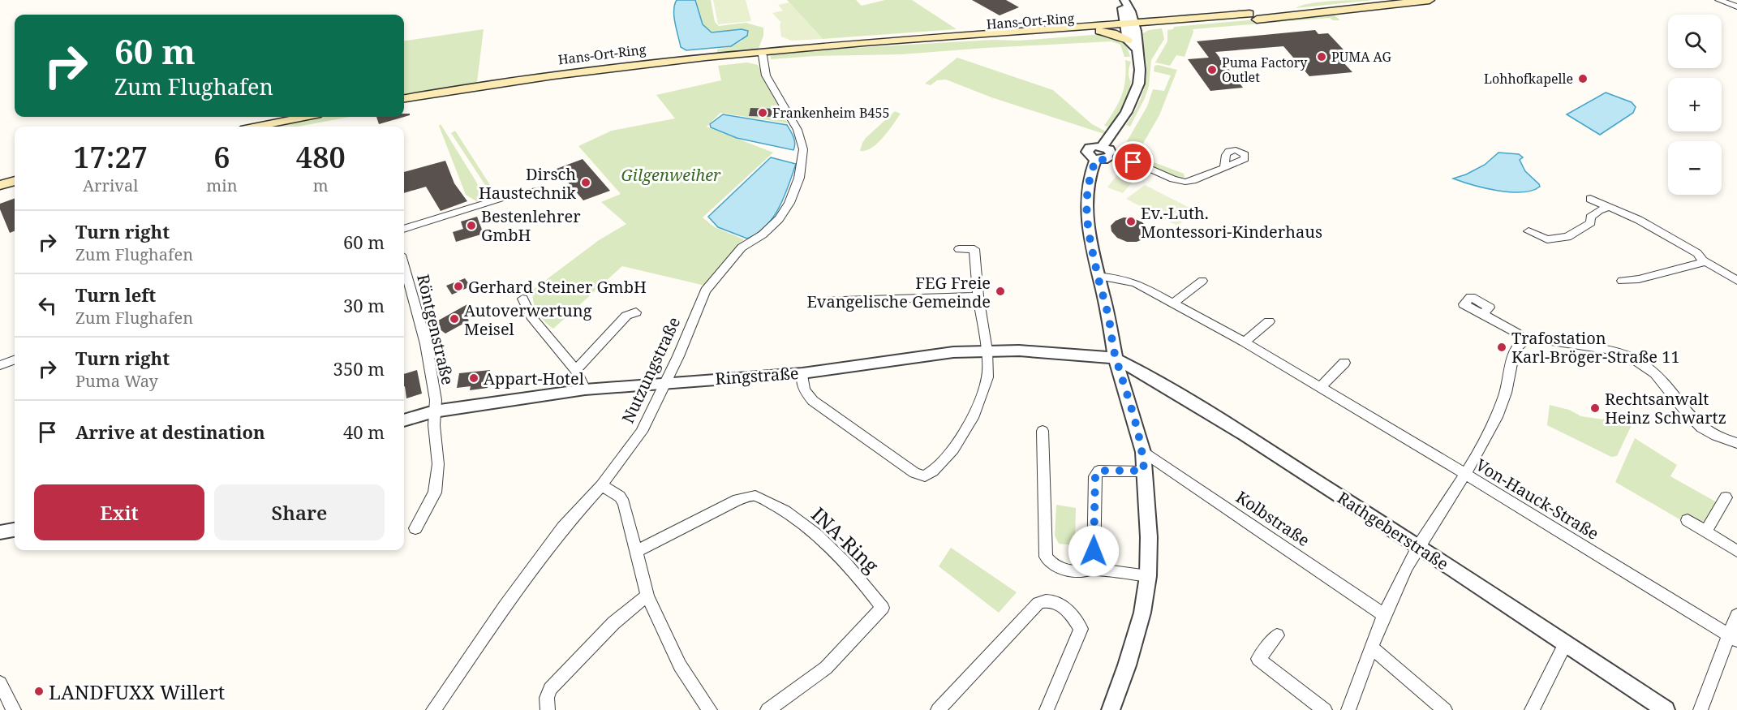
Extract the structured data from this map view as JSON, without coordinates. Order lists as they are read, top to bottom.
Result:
{
  "streets": {
    "main road": ["Hans-Ort-Ring"],
    "street": [
      "Röntgenstraße",
      "Nutzungstraße",
      "Ringstraße",
      "Von-Hauck-Straße",
      "Kolbstraße",
      "Rathgeberstraße",
      "INA-Ring"
    ]
  },
  "crossings": [
    ["Hans-Ort-Ring", "Nutzungstraße"],
    ["Röntgenstraße", "Ringstraße"],
    ["Nutzungstraße", "Ringstraße"],
    ["Ringstraße", "Rathgeberstraße"]
  ],
  "parks": ["Gilgenweiher"],
  "places": [
    "PUMA AG",
    "Puma Factory Outlet",
    "Lohhofkapelle",
    "Frankenheim B455",
    "Dirsch Haustechnik",
    "Ev.-Luth. Montessori-Kinderhaus",
    "Bestenlehrer GmbH",
    "Gerhard Steiner GmbH",
    "FEG Freie Evangelische Gemeinde",
    "Autoverwertung Meisel",
    "Trafostation Karl-Bröger-Straße 11",
    "Appart-Hotel",
    "Rechtsanwalt Heinz Schwartz",
    "LANDFUXX Willert"
  ],
  "page": {
    "map_buttons": ["+", "−"],
    "turn": ["60 m", "Zum Flughafen"],
    "eta": [
      "17:27",
      "Arrival",
      "6",
      "min",
      "480",
      "m"
    ],
    "list": [
      {
        "name": "Turn right",
        "note": "Zum Flughafen",
        "value": "60 m"
      },
      {
        "name": "Turn left",
        "note": "Zum Flughafen",
        "value": "30 m"
      },
      {
        "name": "Turn right",
        "note": "Puma Way",
        "value": "350 m"
      },
      {
        "name": "Arrive at destination",
        "value": "40 m"
      }
    ],
    "buttons": ["Exit", "Share"]
  }
}
